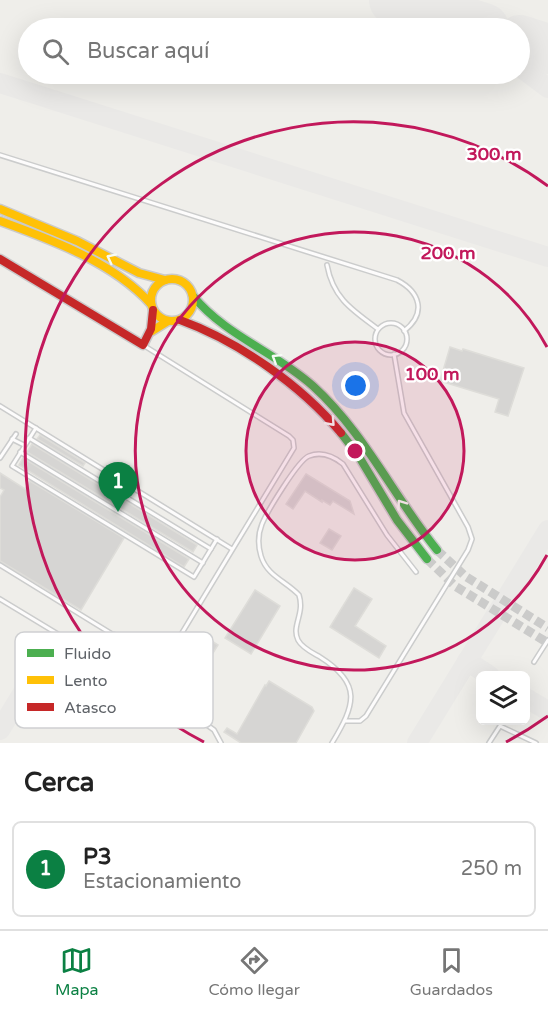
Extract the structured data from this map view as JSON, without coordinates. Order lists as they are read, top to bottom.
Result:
{
  "legend": ["Fluido", "Lento", "Atasco"],
  "page": {
    "search": "Buscar aquí",
    "pins": "1",
    "heading": "Cerca",
    "list": [
      {
        "mark": "1",
        "name": "P3",
        "note": "Estacionamiento",
        "value": "250 m"
      }
    ],
    "nav": ["Mapa", "Cómo llegar", "Guardados"]
  },
  "rings": ["300 m", "200 m", "100 m"]
}
